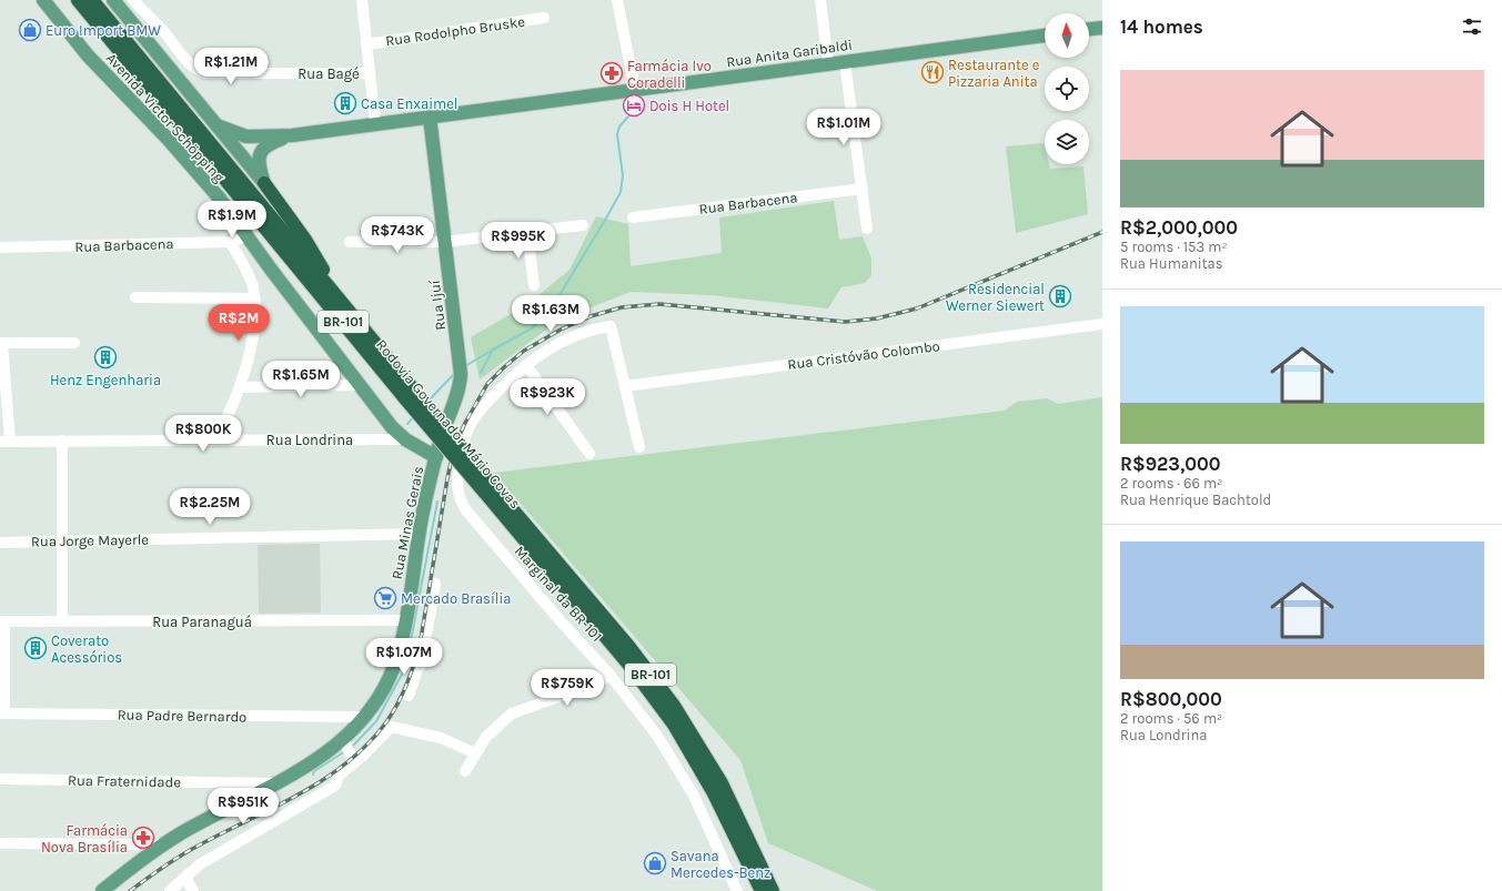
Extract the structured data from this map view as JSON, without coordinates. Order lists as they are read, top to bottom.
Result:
{
  "streets": {
    "highway": ["BR-101", "Rodovia Governador Mário Covas"],
    "main road": [
      "Rua Anita Garibaldi",
      "Avenida Victor Schöpping",
      "Rua Ijuí",
      "Rua Minas Gerais"
    ],
    "street": [
      "Rua Rodolpho Bruske",
      "Rua Bagé",
      "Rua Barbacena",
      "Rua Cristóvão Colombo",
      "Rua Londrina",
      "Rua Jorge Mayerle",
      "Marginal da BR-101",
      "Rua Paranaguá",
      "Rua Padre Bernardo",
      "Rua Fraternidade"
    ]
  },
  "crossings": [
    ["Rua Anita Garibaldi", "Rua Ijuí"],
    ["Avenida Victor Schöpping", "Rua Barbacena"],
    ["Avenida Victor Schöpping", "Rua Londrina"],
    ["Avenida Victor Schöpping", "Rua Minas Gerais"],
    ["Rua Ijuí", "Rua Minas Gerais"],
    ["Rua Cristóvão Colombo", "Marginal da BR-101"],
    ["Rua Minas Gerais", "Rua Jorge Mayerle"],
    ["Rua Minas Gerais", "Rua Paranaguá"],
    ["Rua Minas Gerais", "Rua Padre Bernardo"],
    ["Rua Minas Gerais", "Rua Fraternidade"]
  ],
  "places": {
    "shop": ["Euro Import BMW", "Savana Mercedes-Benz"],
    "restaurant": ["Restaurante e Pizzaria Anita"],
    "pharmacy": ["Farmácia Ivo Coradelli", "Farmácia Nova Brasília"],
    "building": [
      "Casa Enxaimel",
      "Residencial Werner Siewert",
      "Henz Engenharia",
      "Coverato Acessórios"
    ],
    "hotel": ["Dois H Hotel"],
    "supermarket": ["Mercado Brasília"]
  },
  "north": "top",
  "page": {
    "heading": "14 homes",
    "price": [
      "R$1.21M",
      "R$1.01M",
      "R$1.9M",
      "R$743K",
      "R$995K",
      "R$1.63M",
      "R$2M",
      "R$1.65M",
      "R$923K",
      "R$800K",
      "R$2.25M",
      "R$1.07M",
      "R$759K",
      "R$951K"
    ],
    "list": [
      {
        "name": "R$2,000,000",
        "note": "5 rooms · 153 m² · Rua Humanitas"
      },
      {
        "name": "R$923,000",
        "note": "2 rooms · 66 m² · Rua Henrique Bachtold"
      },
      {
        "name": "R$800,000",
        "note": "2 rooms · 56 m² · Rua Londrina"
      }
    ]
  }
}
